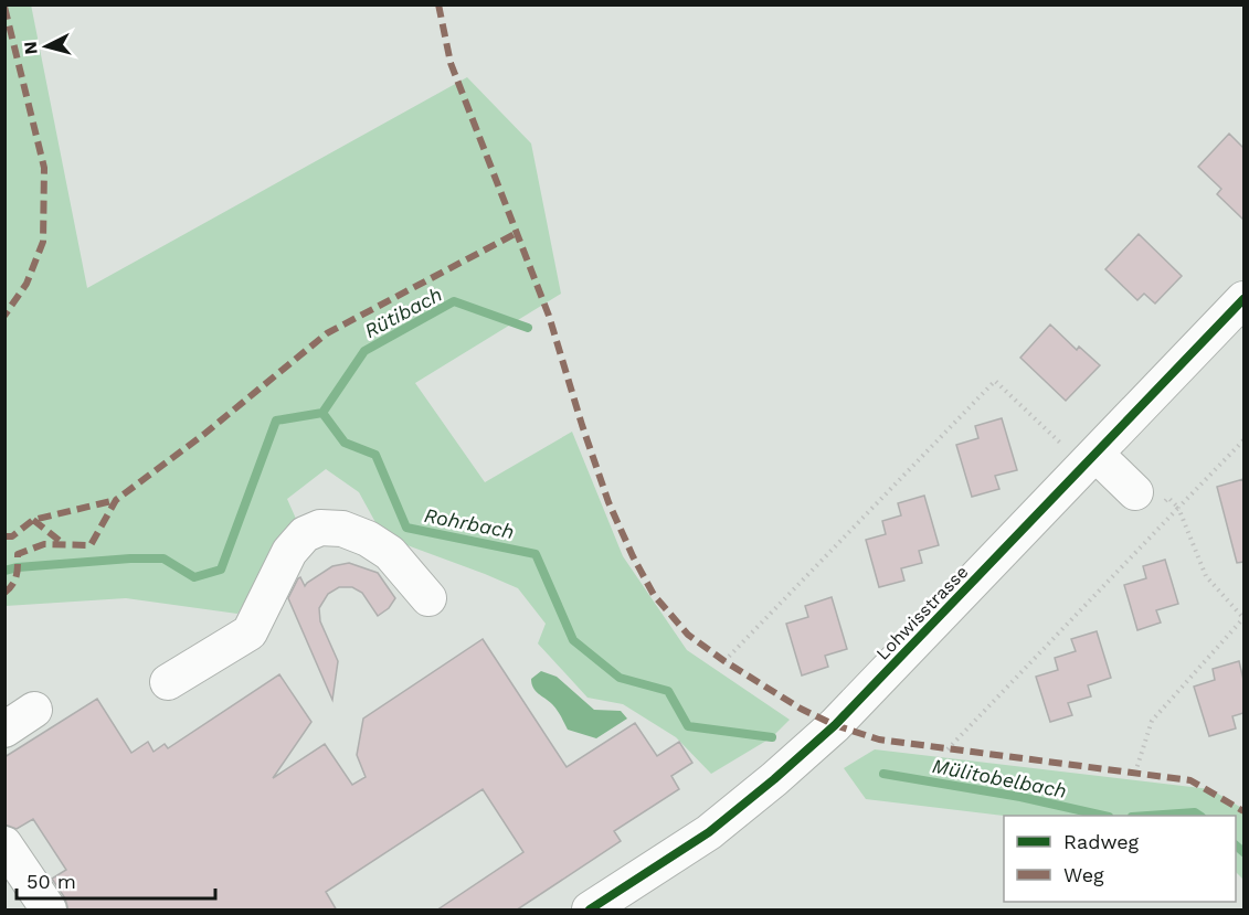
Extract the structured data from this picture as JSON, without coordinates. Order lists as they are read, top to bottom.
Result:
{
  "streets": {
    "street": ["Lohwisstrasse"]
  },
  "water": ["Rütibach", "Rohrbach", "Mülitobelbach"],
  "legend": ["Radweg", "Weg"],
  "scale_bar": "50 m",
  "north": "left"
}
